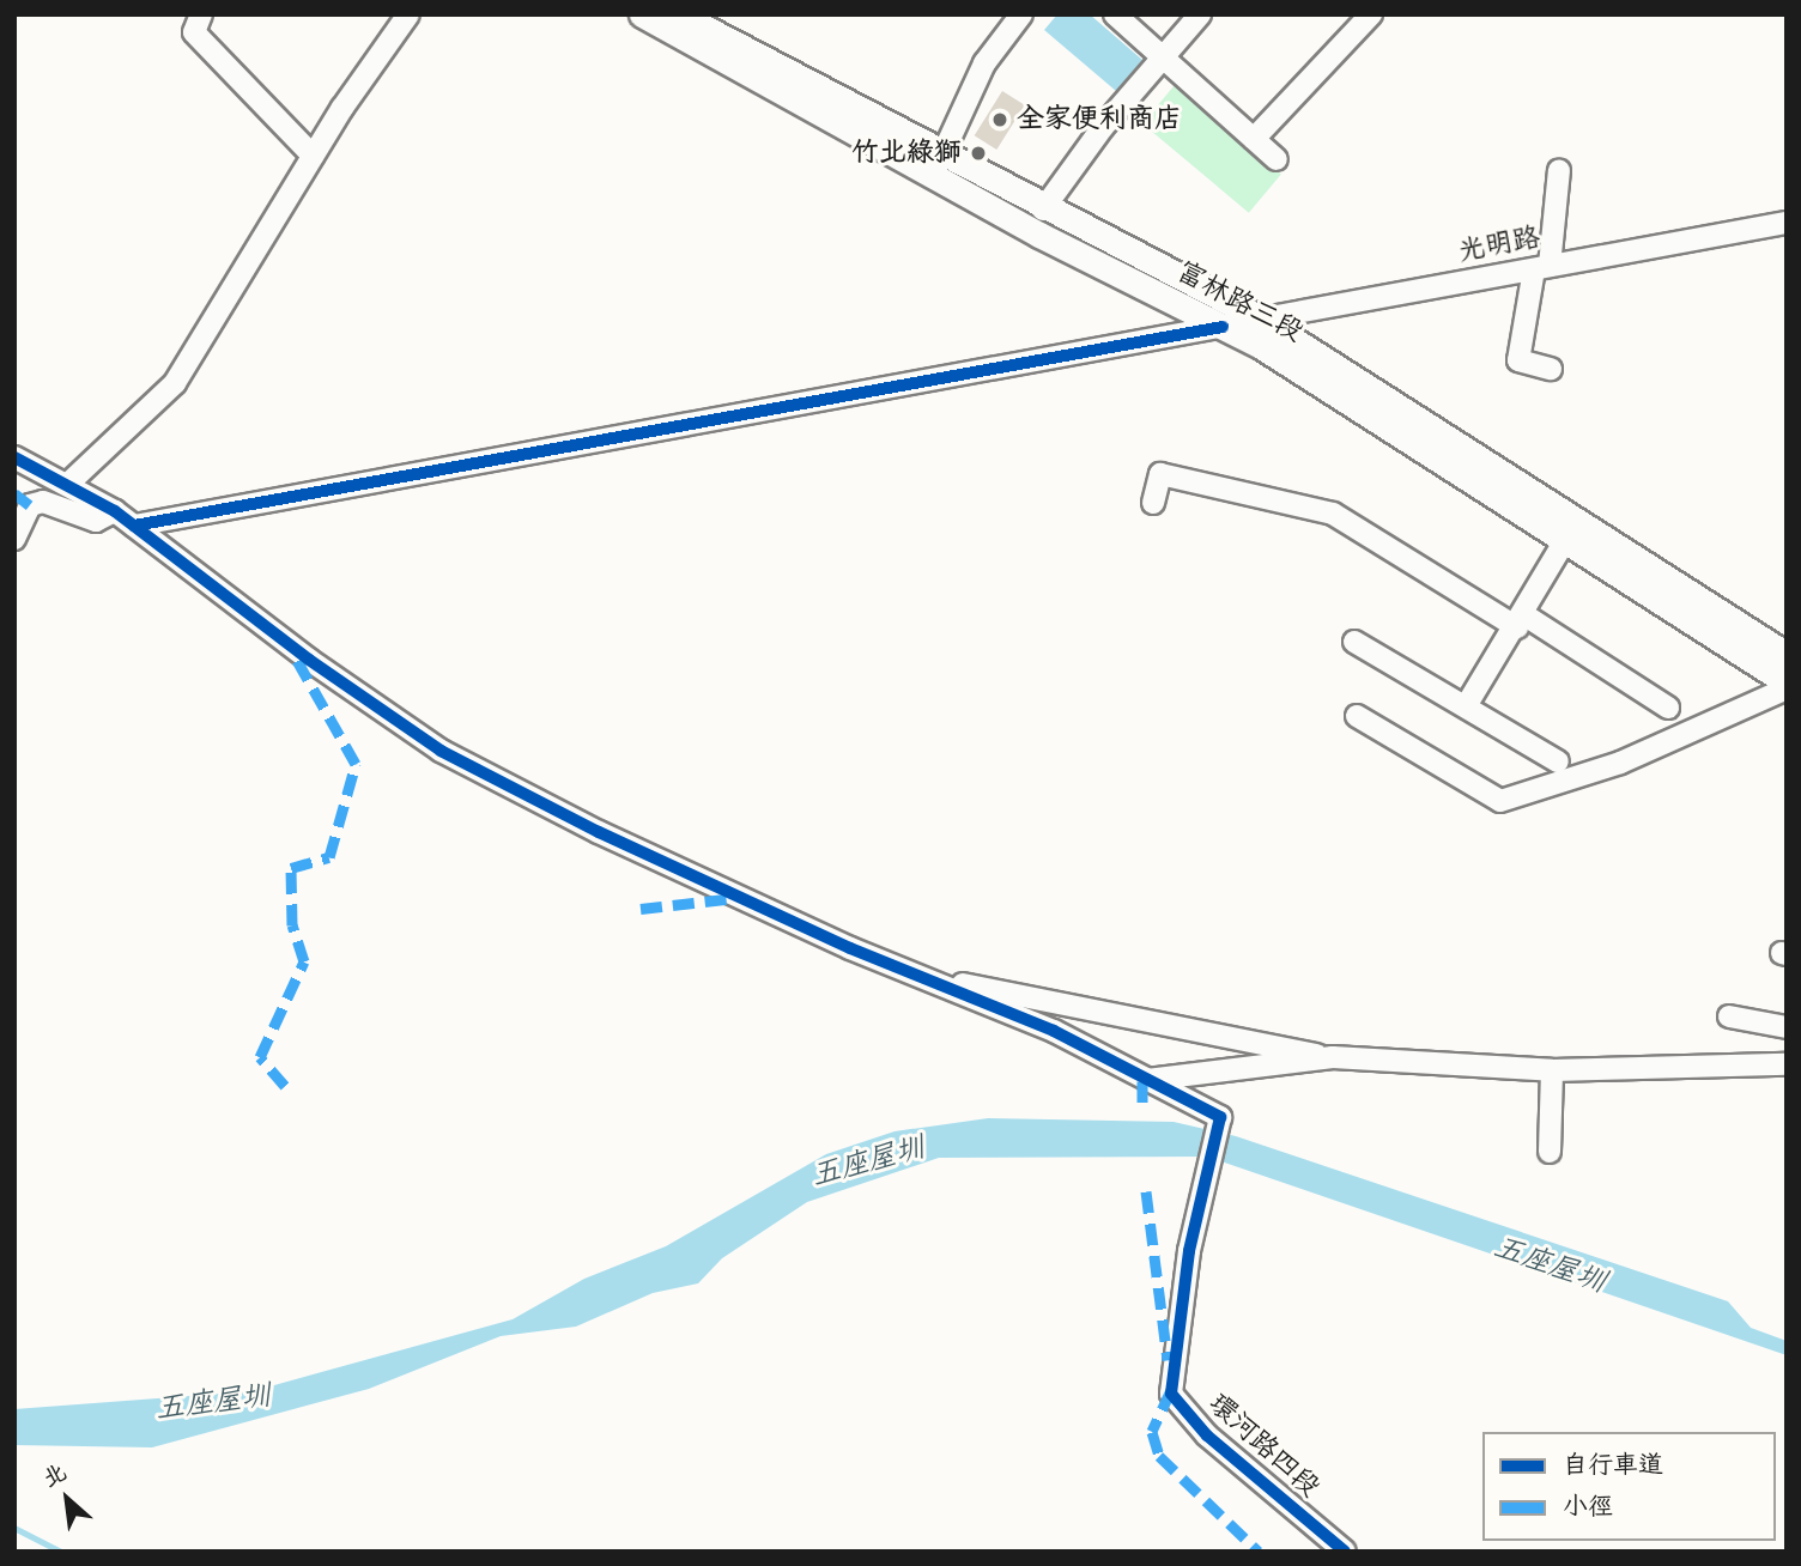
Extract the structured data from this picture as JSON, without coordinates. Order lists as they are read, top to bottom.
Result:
{
  "streets": {
    "main road": ["富林路三段"],
    "street": ["光明路", "環河路四段"]
  },
  "crossings": [
    ["光明路", "富林路三段"]
  ],
  "water": ["五座屋圳"],
  "places": ["全家便利商店", "竹北綠獅"],
  "legend": ["自行車道", "小徑"],
  "north": "top left"
}
